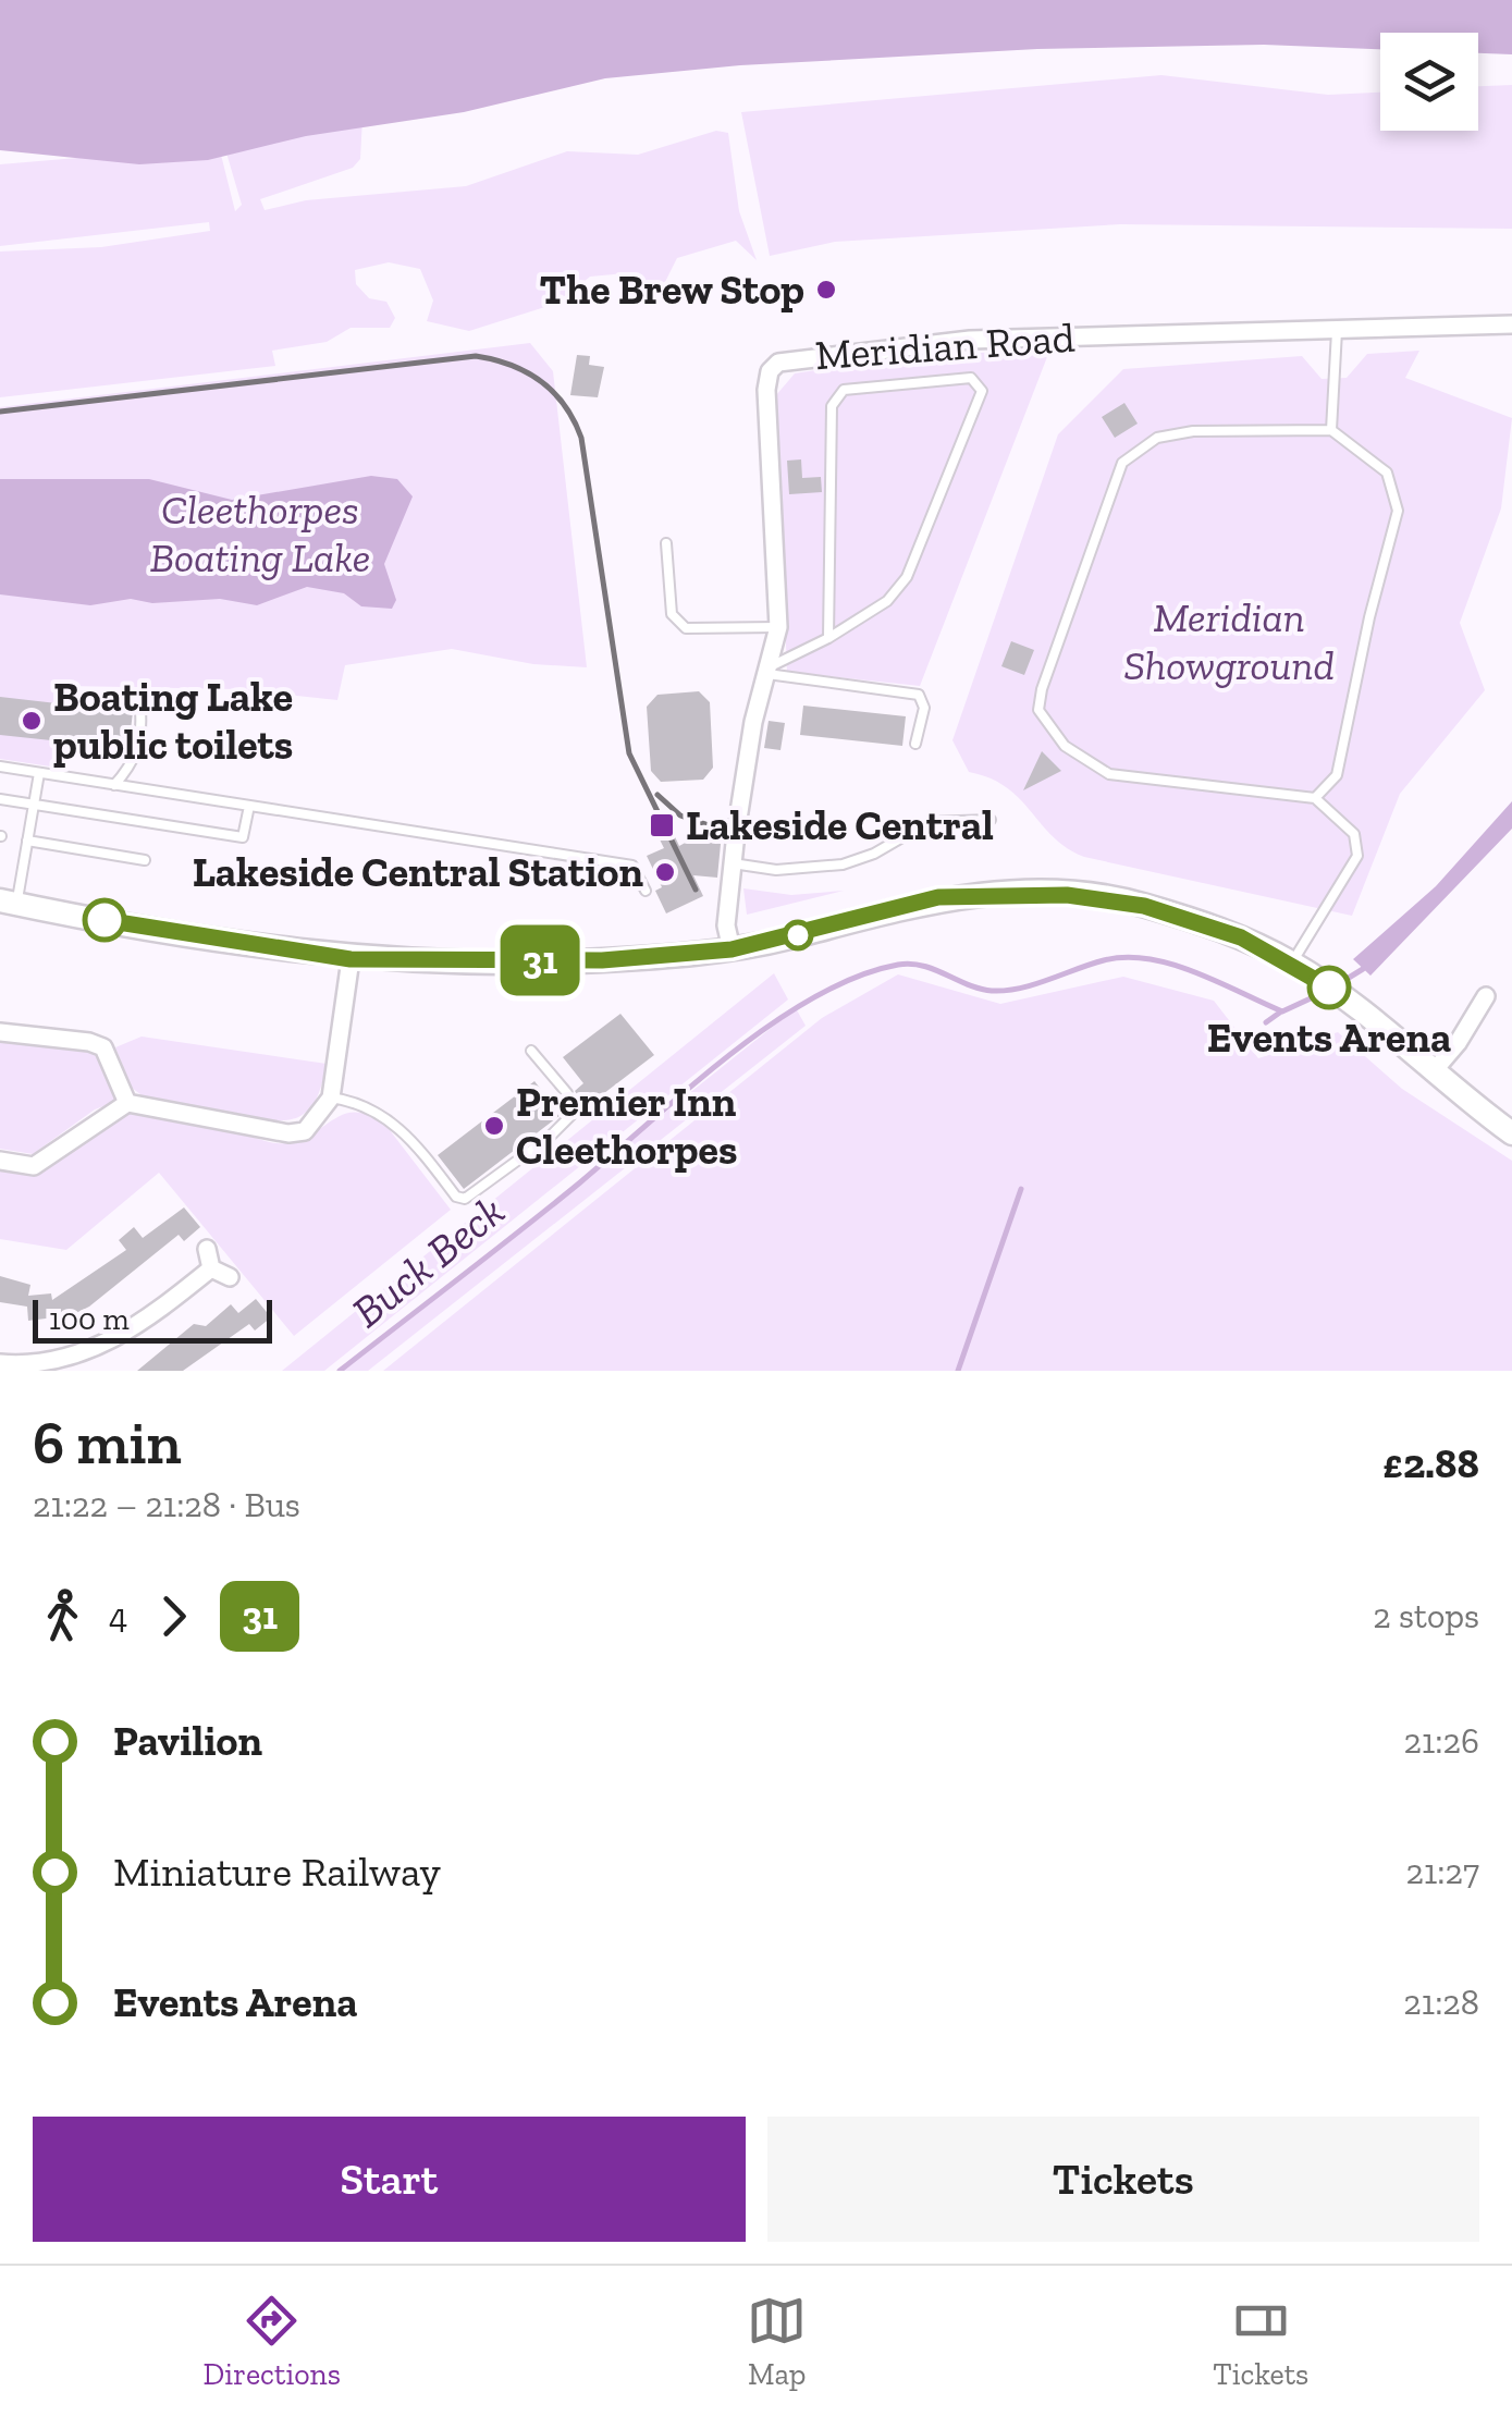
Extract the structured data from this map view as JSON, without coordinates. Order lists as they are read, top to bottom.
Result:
{
  "streets": {
    "street": ["Meridian Road"]
  },
  "water": ["Buck Beck"],
  "parks": ["Cleethorpes Boating Lake", "Meridian Showground"],
  "places": {
    "other": [
      "The Brew Stop",
      "Boating Lake public toilets",
      "Lakeside Central Station",
      "Events Arena",
      "Premier Inn Cleethorpes"
    ],
    "transit": ["Lakeside Central"]
  },
  "lines": ["bus line 31"],
  "scale_bar": "100 m",
  "page": {
    "on_map": "31",
    "scale": "100 m",
    "heading": ["6 min", "21:22 – 21:28 · Bus", "£2.88"],
    "legs": ["4", "31", "2 stops"],
    "list": [
      {
        "name": "Pavilion",
        "value": "21:26"
      },
      {
        "name": "Miniature Railway",
        "value": "21:27"
      },
      {
        "name": "Events Arena",
        "value": "21:28"
      }
    ],
    "buttons": ["Start", "Tickets"],
    "tabs": ["Directions", "Map", "Tickets"]
  }
}
